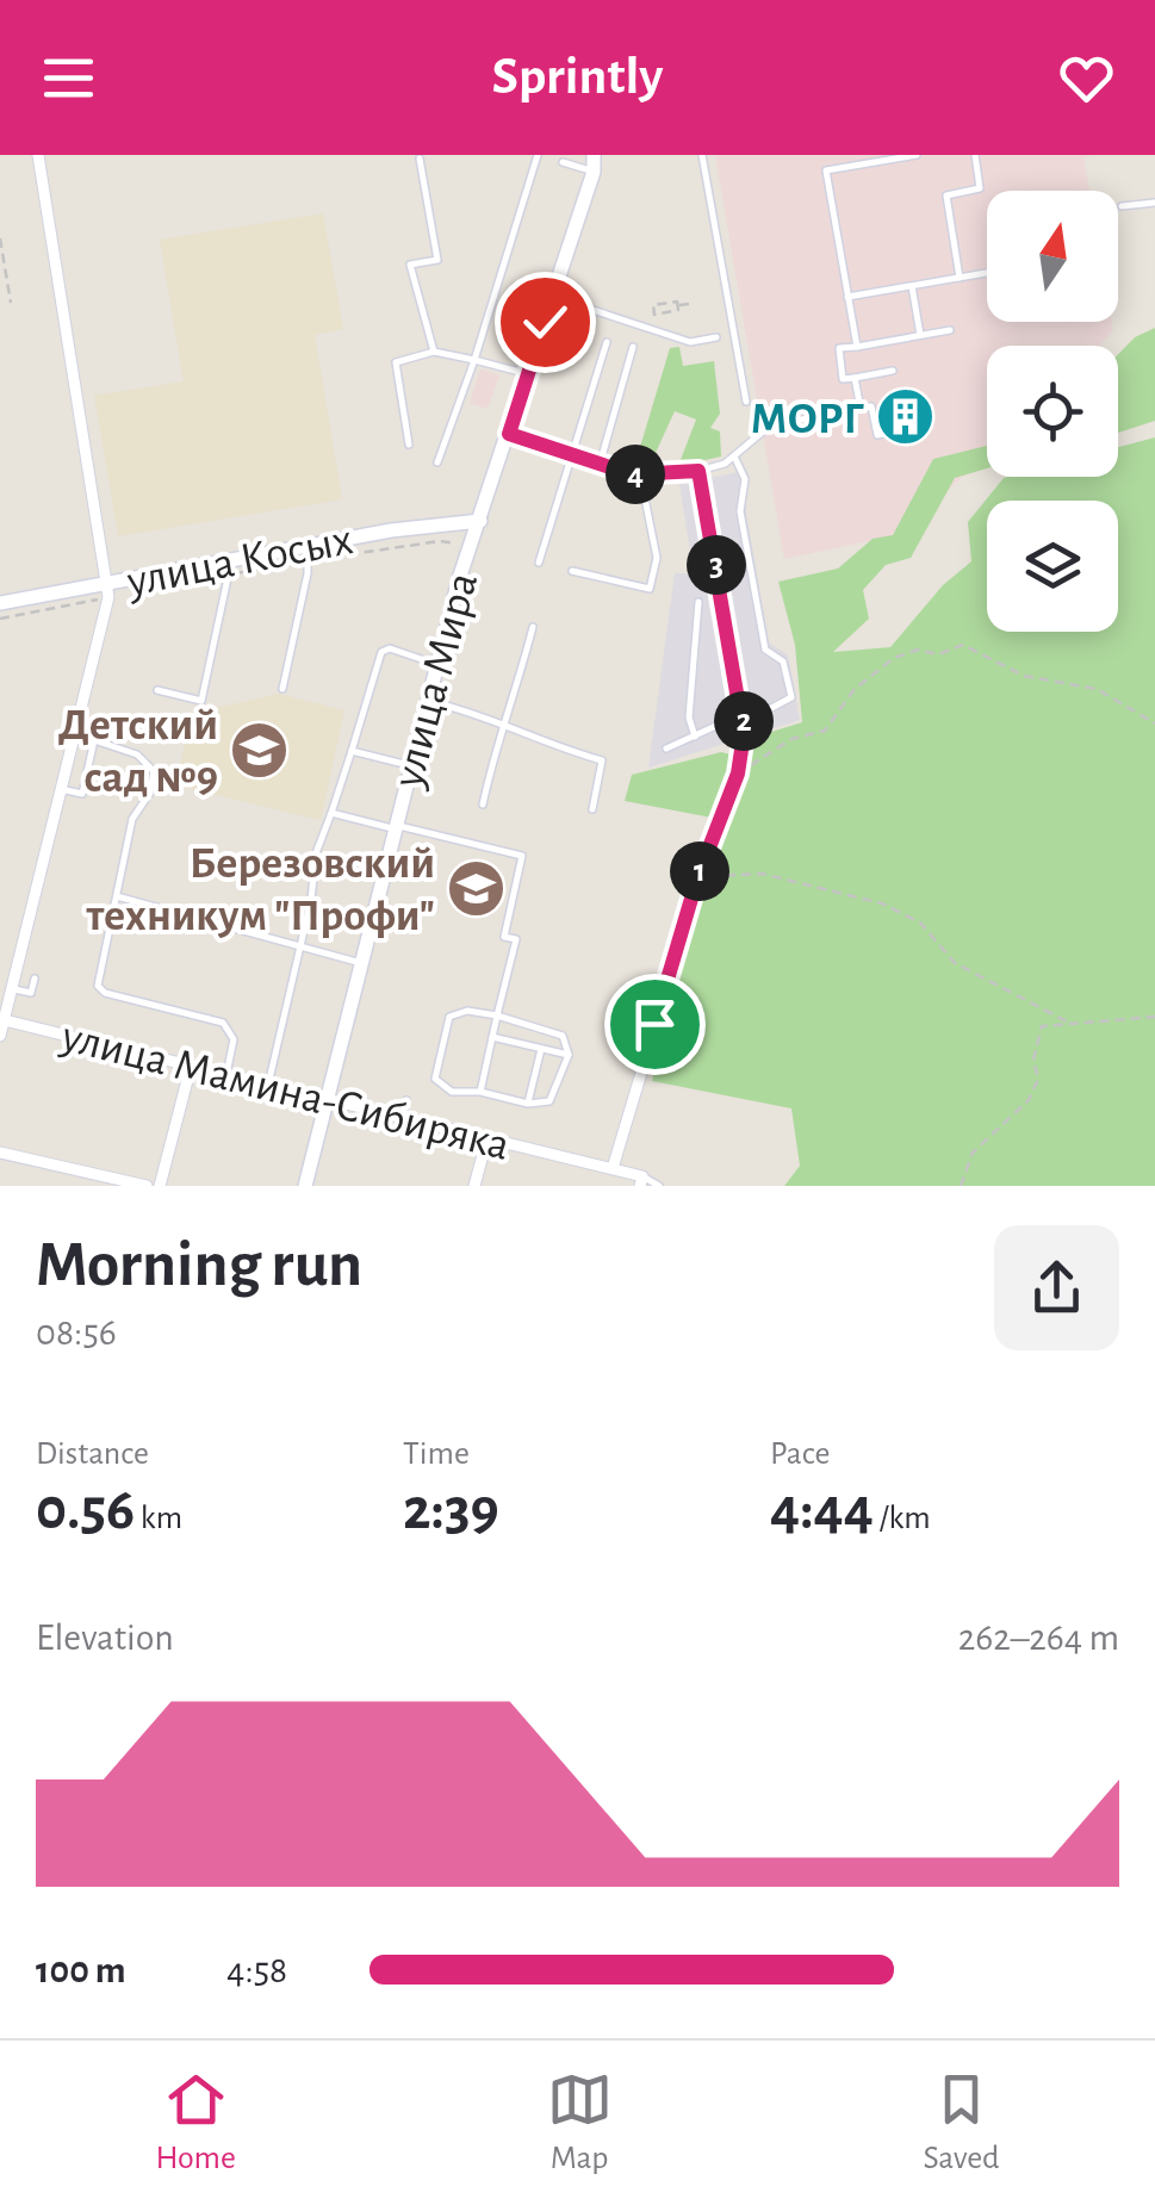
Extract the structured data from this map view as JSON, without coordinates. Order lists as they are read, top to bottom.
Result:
{
  "streets": {
    "street": ["улица Косых", "улица Мира", "улица Мамина-Сибиряка"]
  },
  "crossings": [
    ["улица Косых", "улица Мира"],
    ["улица Мира", "улица Мамина-Сибиряка"]
  ],
  "places": {
    "building": ["МОРГ"],
    "school or university": ["Детский сад №9", "Березовский техникум \"Профи\""]
  },
  "north": "top",
  "page": {
    "header": "Sprintly",
    "pins": [
      "4",
      "3",
      "2",
      "1"
    ],
    "heading": ["Morning run", "08:56"],
    "stats": [
      ["Distance", "0.56 km"],
      ["Time", "2:39"],
      ["Pace", "4:44 /km"]
    ],
    "chart": ["Elevation", "262–264 m"],
    "list": [
      {
        "name": "100 m",
        "note": "4:58"
      }
    ],
    "tabs": ["Home", "Map", "Saved"]
  }
}
